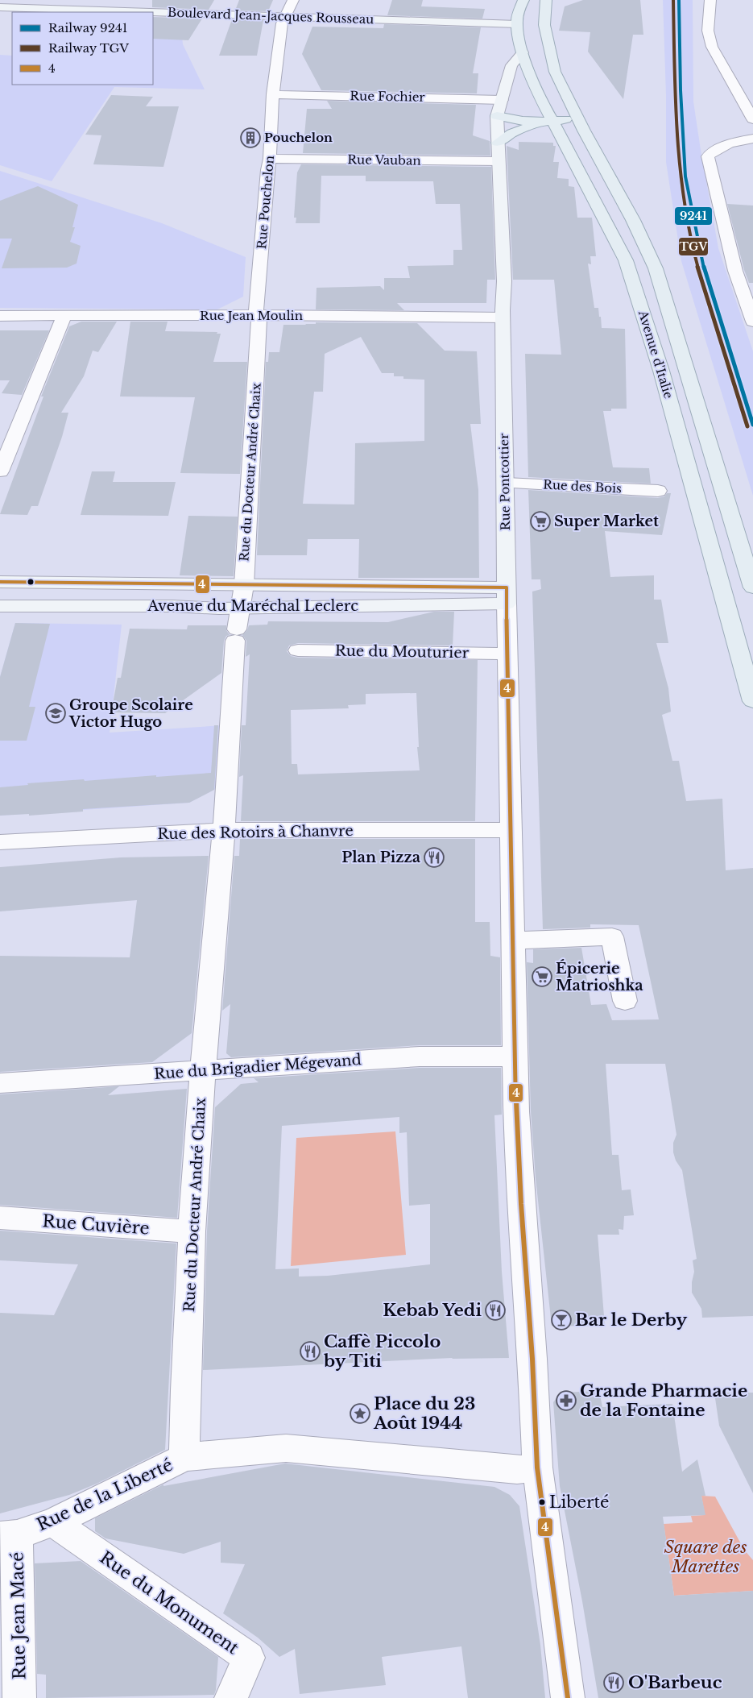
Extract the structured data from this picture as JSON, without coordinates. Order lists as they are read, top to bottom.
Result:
{
  "streets": {
    "main road": ["Avenue d'Italie"],
    "street": [
      "Boulevard Jean-Jacques Rousseau",
      "Rue Fochier",
      "Rue Vauban",
      "Rue Pouchelon",
      "Rue Jean Moulin",
      "Rue du Docteur André Chaix",
      "Rue Pontcottier",
      "Rue des Bois",
      "Avenue du Maréchal Leclerc",
      "Rue du Mouturier",
      "Rue des Rotoirs à Chanvre",
      "Rue du Brigadier Mégevand",
      "Rue Cuvière",
      "Rue de la Liberté",
      "Rue du Monument",
      "Rue Jean Macé"
    ]
  },
  "crossings": [
    ["Boulevard Jean-Jacques Rousseau", "Rue Pouchelon"],
    ["Boulevard Jean-Jacques Rousseau", "Avenue d'Italie"],
    ["Rue Fochier", "Rue Pouchelon"],
    ["Rue Fochier", "Rue Pontcottier"],
    ["Rue Vauban", "Rue Pouchelon"],
    ["Rue Vauban", "Rue Pontcottier"],
    ["Rue Pouchelon", "Rue Jean Moulin"],
    ["Rue Pouchelon", "Rue du Docteur André Chaix"],
    ["Rue Jean Moulin", "Rue du Docteur André Chaix"],
    ["Rue Jean Moulin", "Rue Pontcottier"],
    ["Avenue d'Italie", "Rue Pontcottier"],
    ["Rue du Docteur André Chaix", "Avenue du Maréchal Leclerc"],
    ["Rue du Docteur André Chaix", "Rue des Rotoirs à Chanvre"],
    ["Rue du Docteur André Chaix", "Rue du Brigadier Mégevand"],
    ["Rue du Docteur André Chaix", "Rue Cuvière"],
    ["Rue du Docteur André Chaix", "Rue de la Liberté"],
    ["Rue Pontcottier", "Rue des Bois"],
    ["Rue Pontcottier", "Avenue du Maréchal Leclerc"],
    ["Rue Pontcottier", "Rue du Mouturier"],
    ["Rue Pontcottier", "Rue des Rotoirs à Chanvre"],
    ["Rue Pontcottier", "Rue du Brigadier Mégevand"],
    ["Rue de la Liberté", "Rue du Monument"],
    ["Rue de la Liberté", "Rue Jean Macé"]
  ],
  "parks": ["Square des Marettes"],
  "places": {
    "building": ["Pouchelon"],
    "supermarket": ["Super Market", "Épicerie Matrioshka"],
    "school or university": ["Groupe Scolaire Victor Hugo"],
    "restaurant": [
      "Plan Pizza",
      "Kebab Yedi",
      "Caffè Piccolo by Titi",
      "O'Barbeuc"
    ],
    "bar": ["Bar le Derby"],
    "pharmacy": ["Grande Pharmacie de la Fontaine"],
    "place": ["Place du 23 Août 1944"],
    "other": ["Liberté"]
  },
  "lines": ["rail line 9241", "rail line TGV", "transit line 4"],
  "legend": ["Railway 9241", "Railway TGV", "4"]
}
